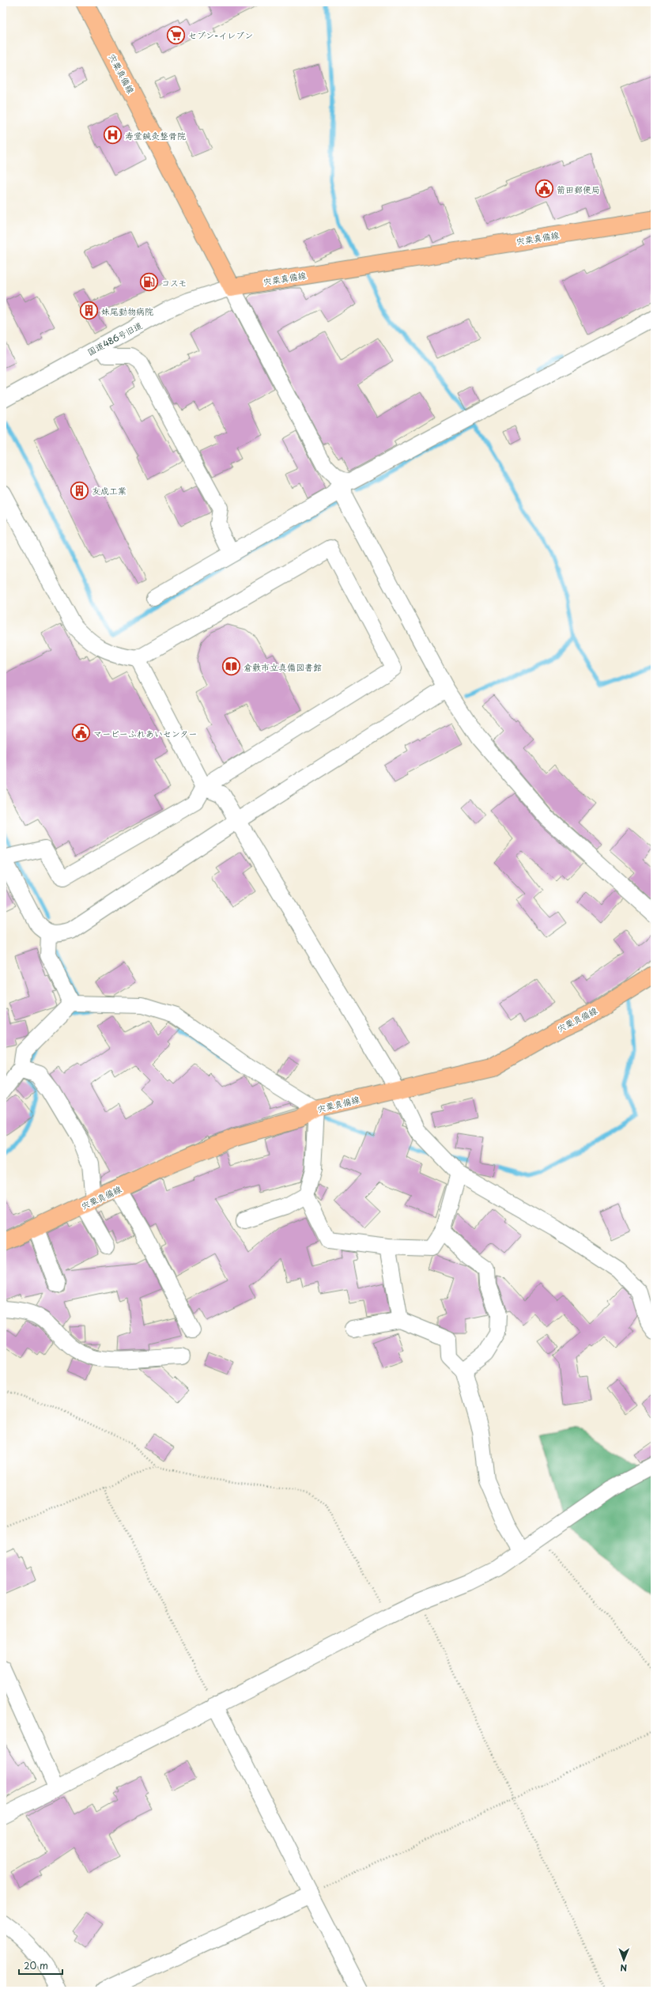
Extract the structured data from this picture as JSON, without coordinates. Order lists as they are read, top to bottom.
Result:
{
  "streets": {
    "main road": ["宍粟真備線"],
    "street": ["国道486号旧道"]
  },
  "crossings": [
    ["宍粟真備線", "国道486号旧道"]
  ],
  "places": {
    "supermarket": ["セブン-イレブン"],
    "hospital": ["寿堂鍼灸整骨院"],
    "public building": ["箭田郵便局", "マービーふれあいセンター"],
    "fuel station": ["コスモ"],
    "building": ["妹尾動物病院", "友成工業"],
    "library": ["倉敷市立真備図書館"]
  },
  "scale_bar": "20 m",
  "north": "bottom"
}
